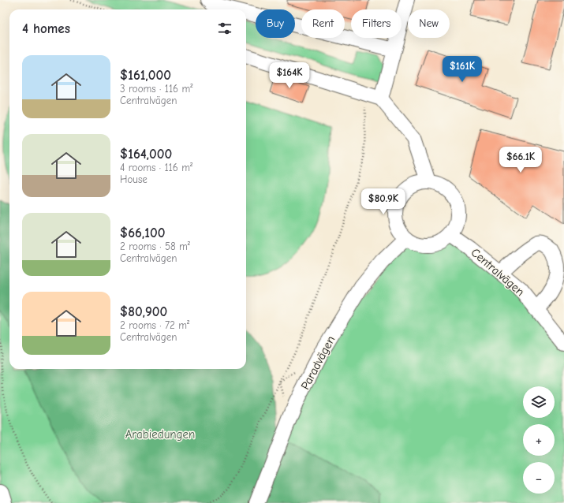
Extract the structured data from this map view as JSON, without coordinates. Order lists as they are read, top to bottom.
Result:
{
  "streets": {
    "street": ["Centralvägen", "Paradvägen"]
  },
  "crossings": [
    ["Centralvägen", "Paradvägen"]
  ],
  "parks": ["Arabiedungen"],
  "page": {
    "chip": [
      "Buy",
      "Rent",
      "Filters",
      "New"
    ],
    "heading": "4 homes",
    "list": [
      {
        "name": "$161,000",
        "note": "3 rooms · 116 m² · Centralvägen"
      },
      {
        "name": "$164,000",
        "note": "4 rooms · 116 m² · House"
      },
      {
        "name": "$66,100",
        "note": "2 rooms · 58 m² · Centralvägen"
      },
      {
        "name": "$80,900",
        "note": "2 rooms · 72 m² · Centralvägen"
      }
    ],
    "price": [
      "$161K",
      "$164K",
      "$66.1K",
      "$80.9K"
    ],
    "map_buttons": ["+", "−"]
  }
}
